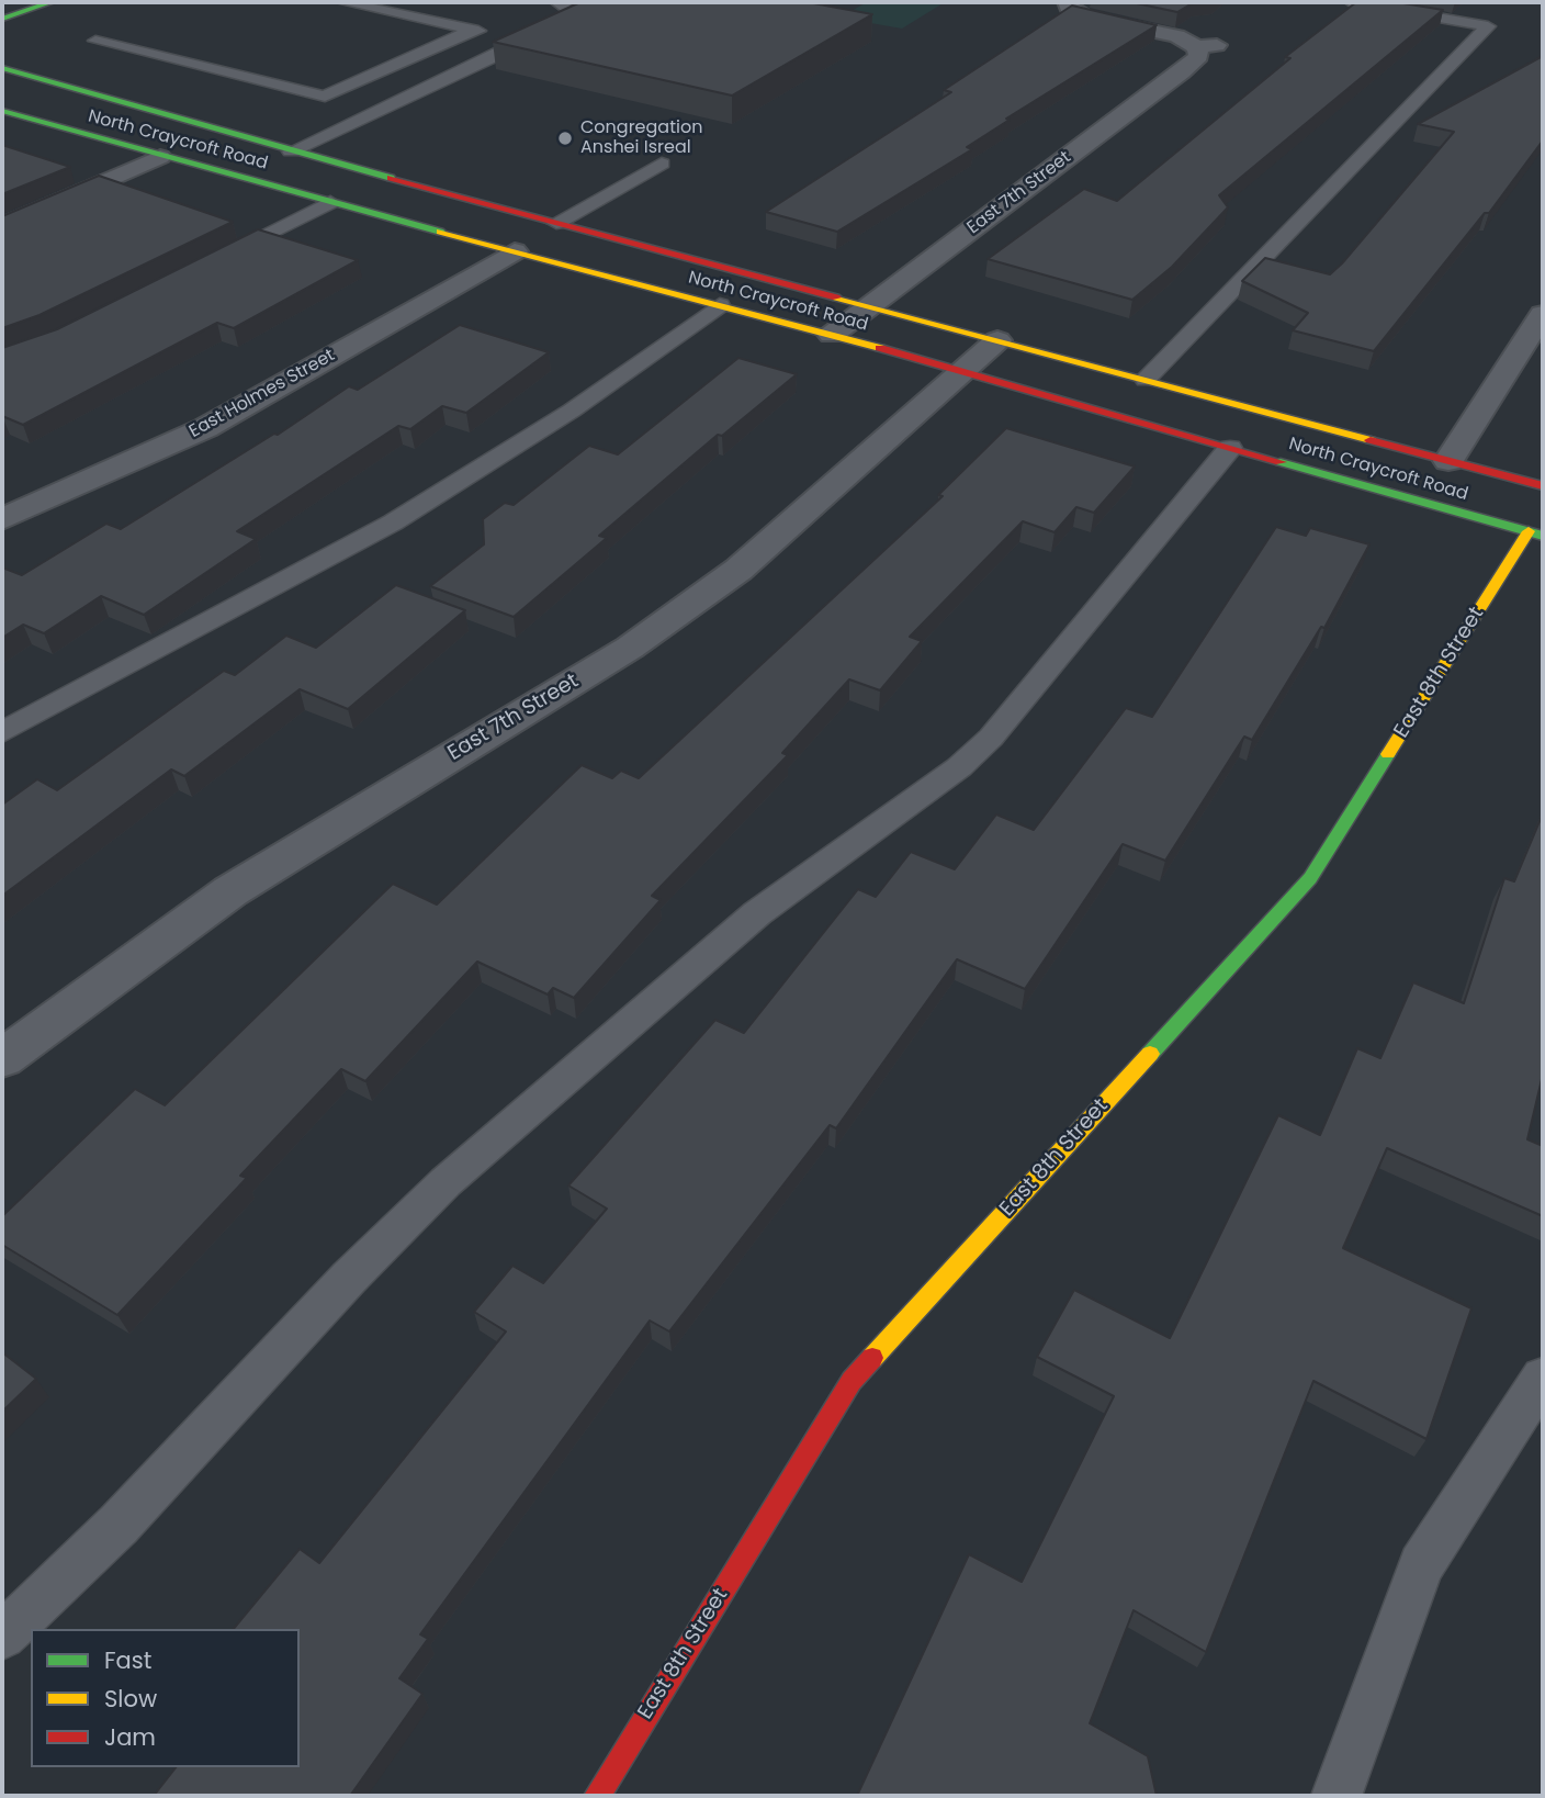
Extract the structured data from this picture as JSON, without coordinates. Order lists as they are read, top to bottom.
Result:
{
  "streets": {
    "main road": ["North Craycroft Road", "East 8th Street"],
    "street": ["East 7th Street", "East Holmes Street"]
  },
  "crossings": [
    ["North Craycroft Road", "East 7th Street"],
    ["North Craycroft Road", "East Holmes Street"],
    ["North Craycroft Road", "East 8th Street"]
  ],
  "places": ["Congregation Anshei Isreal"],
  "legend": ["Fast", "Slow", "Jam"]
}
